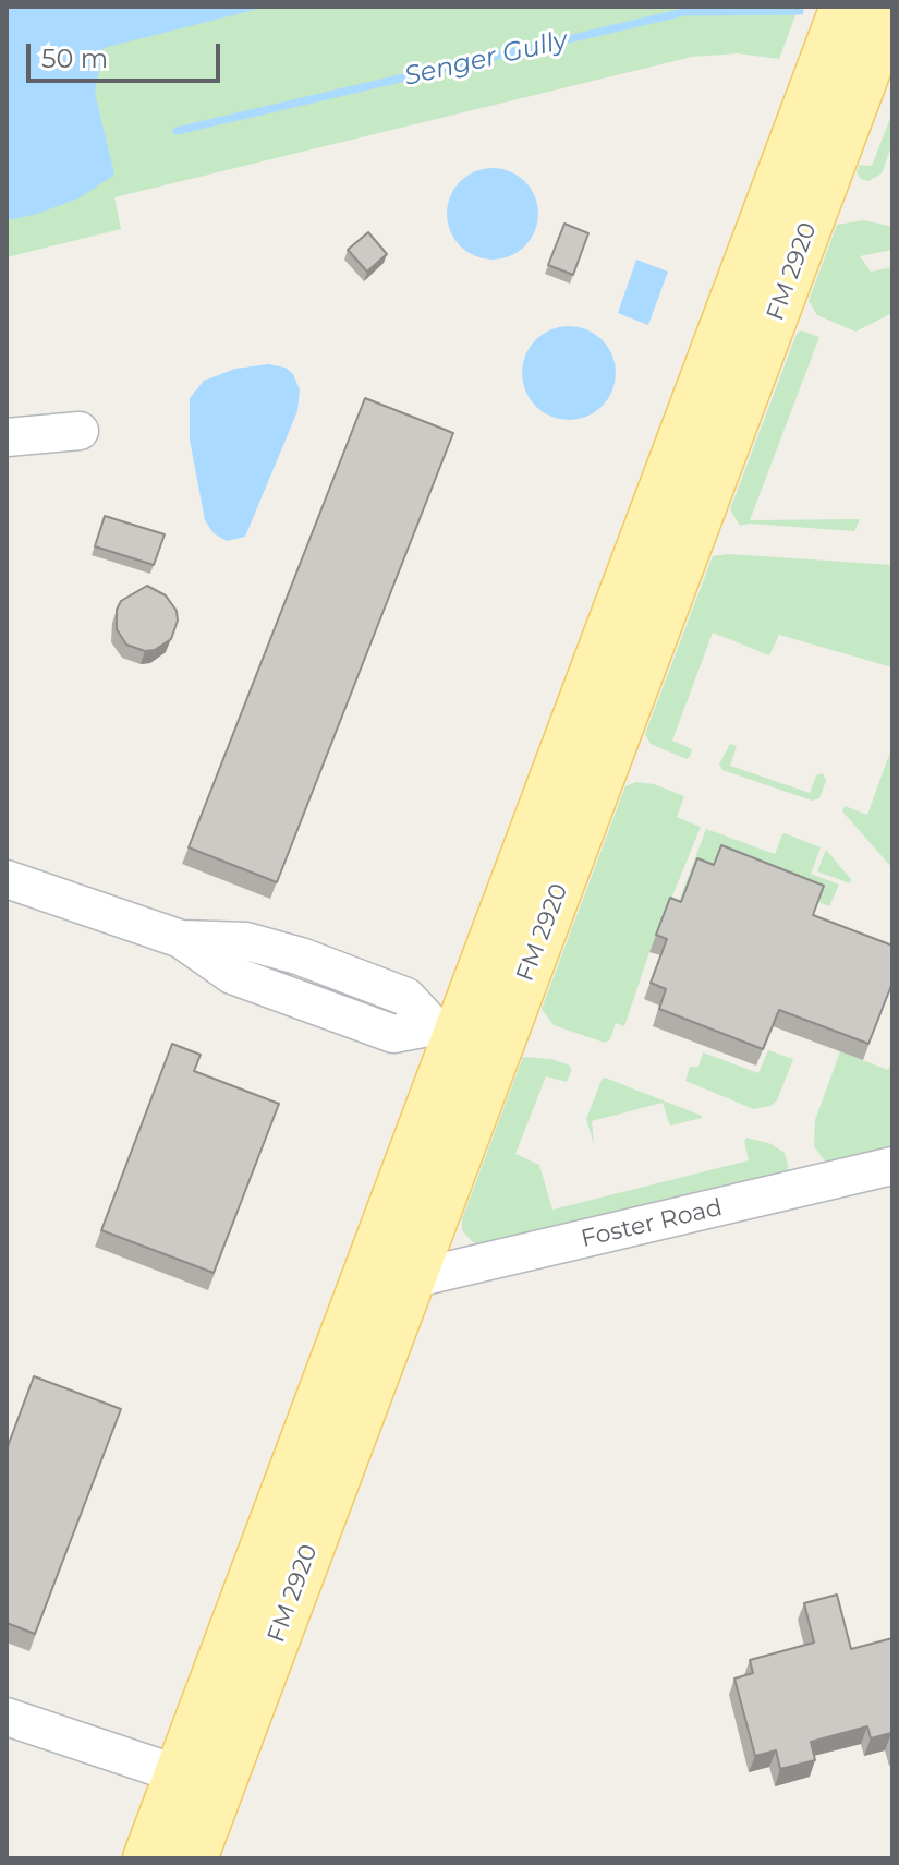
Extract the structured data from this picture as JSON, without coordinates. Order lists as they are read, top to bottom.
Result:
{
  "streets": {
    "main road": ["FM 2920"],
    "street": ["Foster Road"]
  },
  "crossings": [
    ["FM 2920", "Foster Road"]
  ],
  "water": ["Senger Gully"],
  "scale_bar": "50 m"
}
